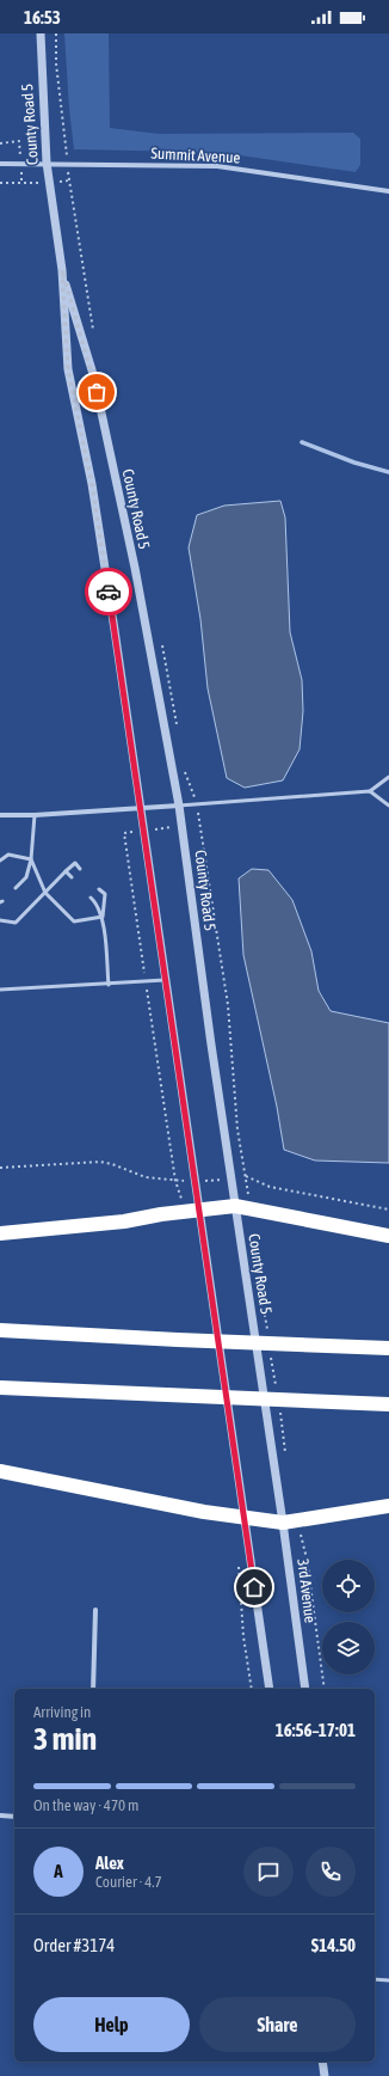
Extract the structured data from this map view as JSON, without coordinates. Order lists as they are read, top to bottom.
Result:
{
  "streets": {
    "street": ["County Road 5", "Summit Avenue", "3rd Avenue"]
  },
  "crossings": [
    ["County Road 5", "Summit Avenue"],
    ["County Road 5", "3rd Avenue"]
  ],
  "page": {
    "status": "16:53",
    "heading": ["3 min", "Arriving in", "16:56–17:01"],
    "panel": [
      "Alex",
      "Courier · 4.7",
      "Order #3174",
      "$14.50"
    ],
    "bar": "On the way · 470 m",
    "round": "A",
    "buttons": ["Help", "Share"]
  }
}
